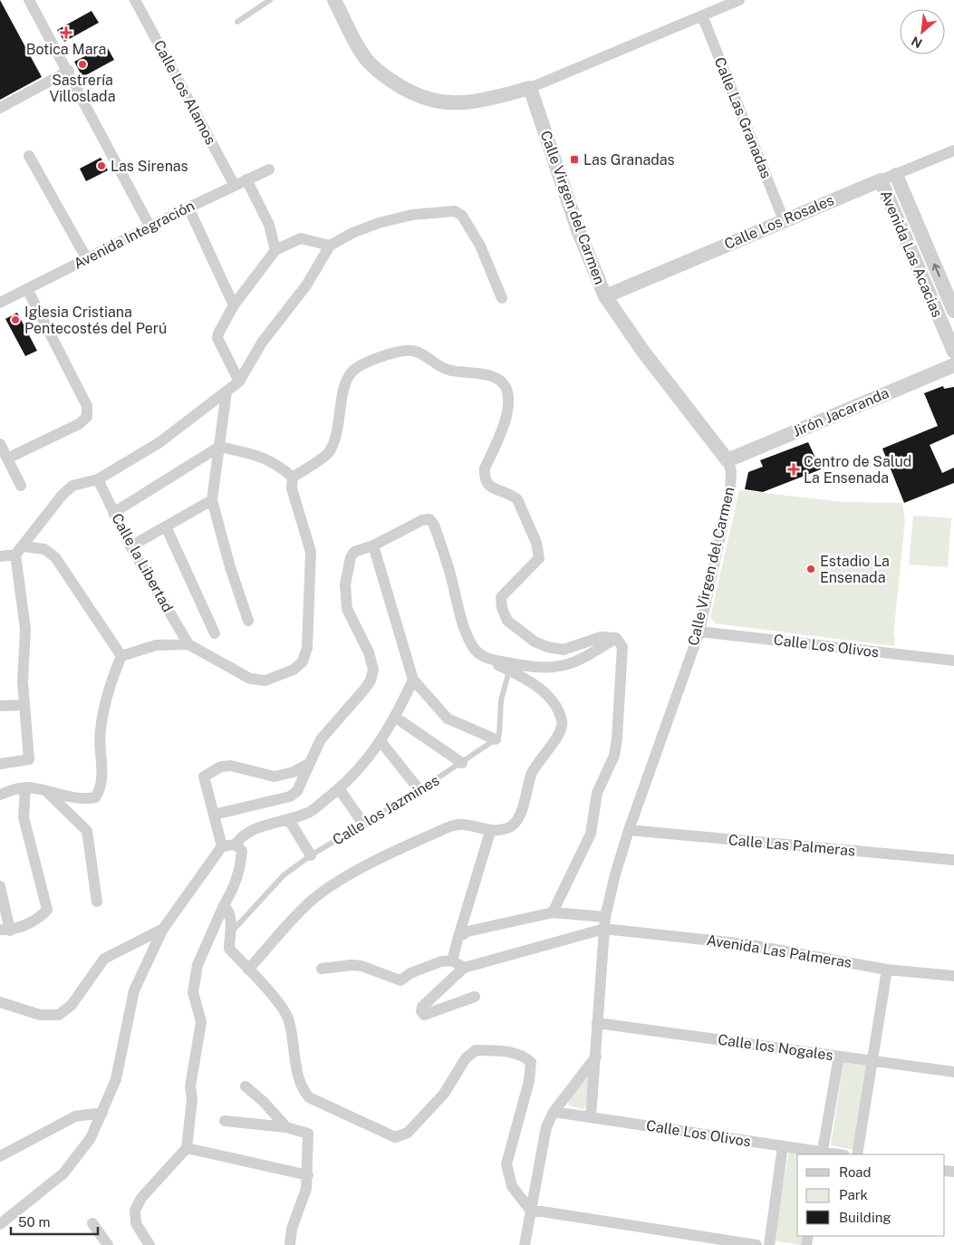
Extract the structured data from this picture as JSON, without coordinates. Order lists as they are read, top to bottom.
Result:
{
  "streets": {
    "street": [
      "Calle Los Alamos",
      "Calle Las Granadas",
      "Calle Virgen del Carmen",
      "Calle Los Rosales",
      "Avenida Integración",
      "Avenida Las Acacias",
      "Jirón Jacaranda",
      "Calle la Libertad",
      "Calle Los Olivos",
      "Calle Las Palmeras",
      "Avenida Las Palmeras",
      "Calle los Nogales"
    ],
    "lane": ["Calle los Jazmines"]
  },
  "crossings": [
    ["Calle Los Alamos", "Avenida Integración"],
    ["Calle Las Granadas", "Calle Los Rosales"],
    ["Calle Virgen del Carmen", "Calle Los Rosales"],
    ["Calle Virgen del Carmen", "Jirón Jacaranda"],
    ["Calle Virgen del Carmen", "Calle Los Olivos"],
    ["Calle Virgen del Carmen", "Calle Las Palmeras"],
    ["Calle Virgen del Carmen", "Avenida Las Palmeras"],
    ["Calle Virgen del Carmen", "Calle los Nogales"],
    ["Calle Los Rosales", "Avenida Las Acacias"]
  ],
  "places": {
    "health": ["Botica Mara", "Centro de Salud La Ensenada"],
    "other": [
      "Sastrería Villoslada",
      "Las Sirenas",
      "Iglesia Cristiana Pentecostés del Perú",
      "Estadio La Ensenada"
    ],
    "transit": ["Las Granadas"]
  },
  "legend": ["Road", "Park", "Building"],
  "scale_bar": "50 m",
  "north": "bottom left"
}
